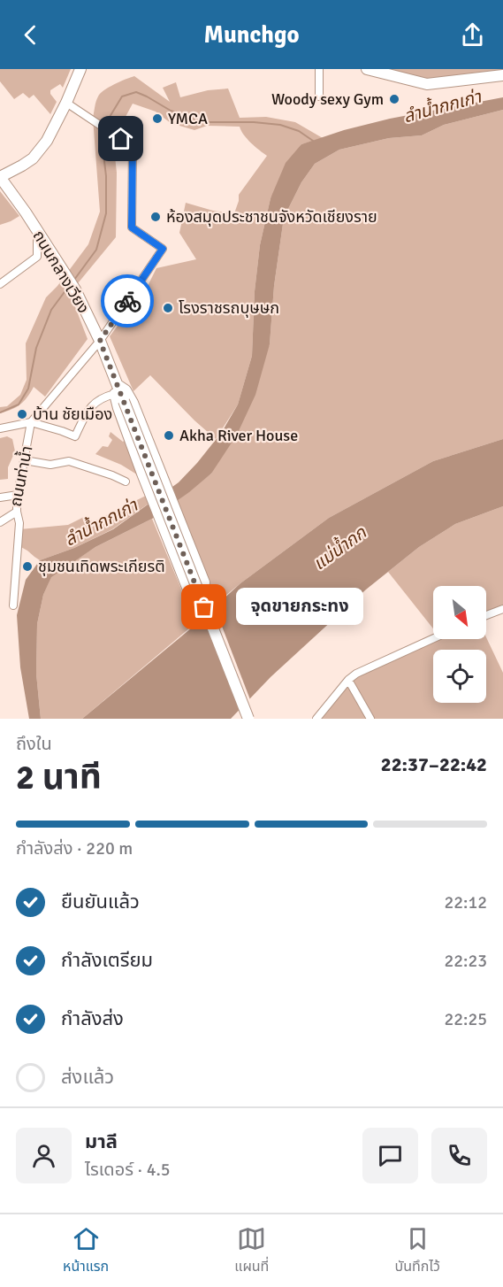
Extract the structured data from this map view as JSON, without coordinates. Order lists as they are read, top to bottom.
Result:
{
  "streets": {
    "main road": ["ถนนกลางเวียง"],
    "street": ["ถนนท่าน้ำ"]
  },
  "water": ["ลำน้ำกกเก่า", "แม่น้ำกก"],
  "places": [
    "Woody sexy Gym",
    "YMCA",
    "ห้องสมุดประชาชนจังหวัดเชียงราย",
    "โรงราชรถบุษษก",
    "บ้าน ชัยเมือง",
    "Akha River House",
    "ชุมชนเทิดพระเกียรติ",
    "จุดขายกระทง"
  ],
  "north": "bottom right",
  "page": {
    "header": "Munchgo",
    "bubble": "จุดขายกระทง",
    "heading": ["2 นาที", "ถึงใน", "22:37–22:42"],
    "panel": ["มาลี", "ไรเดอร์ · 4.5"],
    "bar": "กำลังส่ง · 220 m",
    "list": [
      ["ยืนยันแล้ว", "22:12"],
      ["กำลังเตรียม", "22:23"],
      ["กำลังส่ง", "22:25"],
      "ส่งแล้ว"
    ],
    "tabs": ["หน้าแรก", "แผนที่", "บันทึกไว้"]
  }
}
